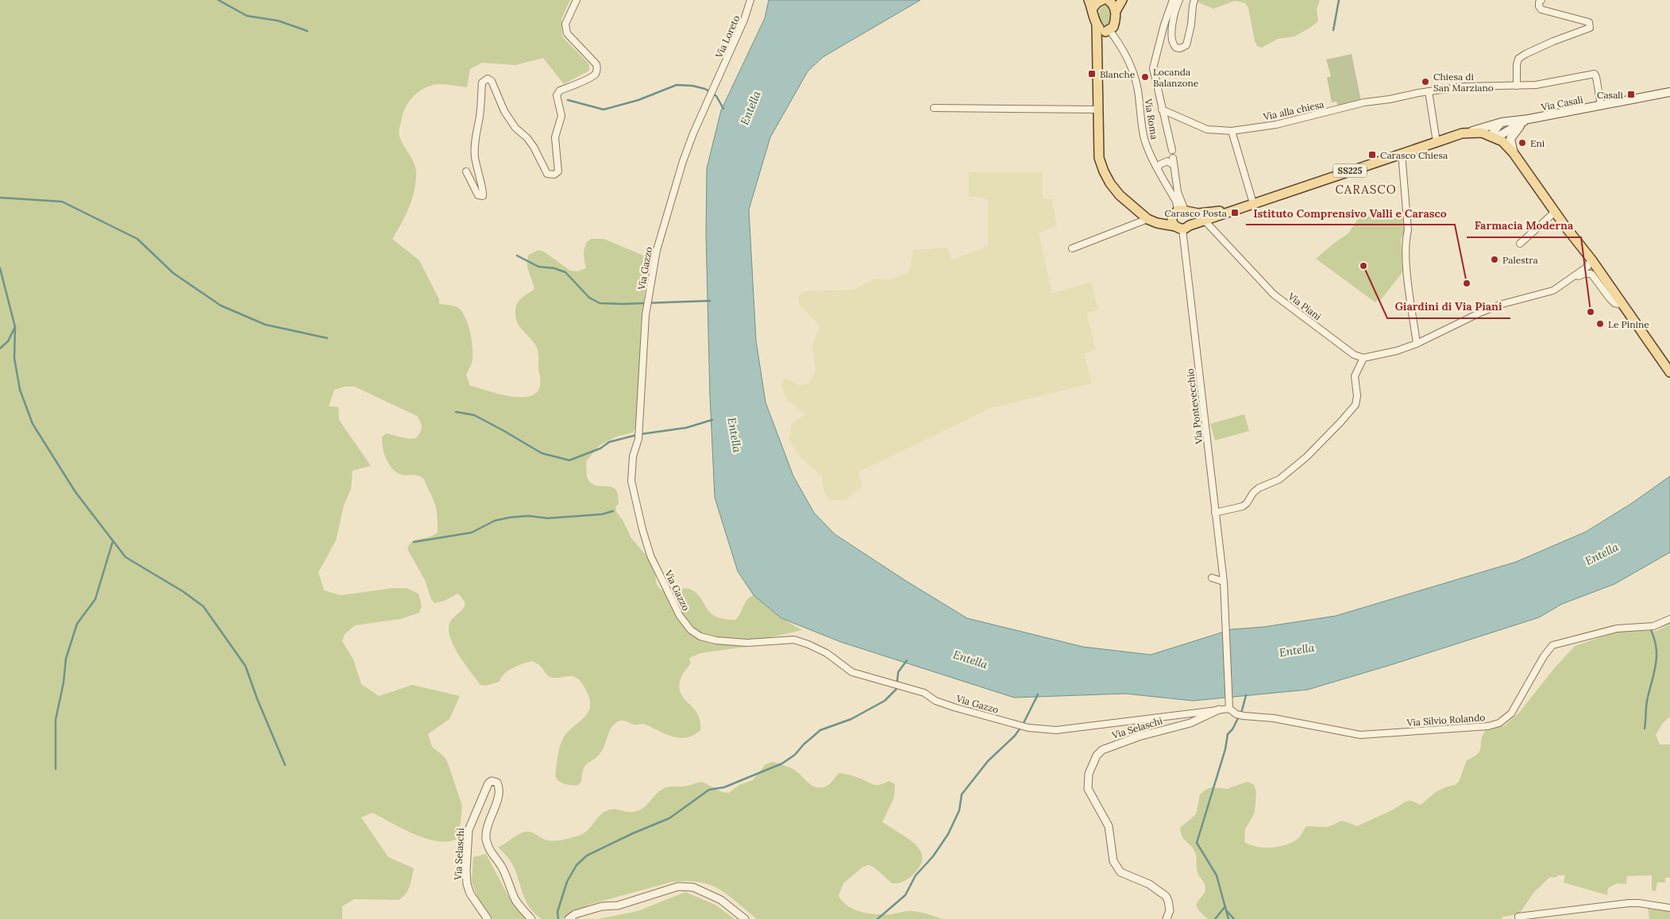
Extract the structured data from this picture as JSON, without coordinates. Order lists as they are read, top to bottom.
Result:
{
  "streets": {
    "main road": ["Via Casali", "SS225"],
    "street": [
      "Via Loreto",
      "Via alla chiesa",
      "Via Roma",
      "Via Gazzo",
      "Via Piani",
      "Via Pontevecchio",
      "Via Silvio Rolando",
      "Via Selaschi"
    ]
  },
  "crossings": [
    ["Via Loreto", "Via Gazzo"],
    ["Via Casali", "Via alla chiesa"],
    ["Via Casali", "SS225"],
    ["Via Roma", "SS225"],
    ["SS225", "Via Piani"],
    ["SS225", "Via Pontevecchio"],
    ["Via Gazzo", "Via Pontevecchio"],
    ["Via Gazzo", "Via Silvio Rolando"],
    ["Via Gazzo", "Via Selaschi"],
    ["Via Pontevecchio", "Via Silvio Rolando"]
  ],
  "districts": ["CARASCO"],
  "water": ["Entella"],
  "places": {
    "transit": [
      "Blanche",
      "Casali",
      "Carasco Chiesa",
      "Carasco Posta"
    ],
    "other": [
      "Locanda Balanzone",
      "Chiesa di San Marziano",
      "Eni",
      "Palestra",
      "Giardini di Via Piani",
      "Istituto Comprensivo Valli e Carasco",
      "Farmacia Moderna",
      "Le Pinine"
    ]
  }
}
